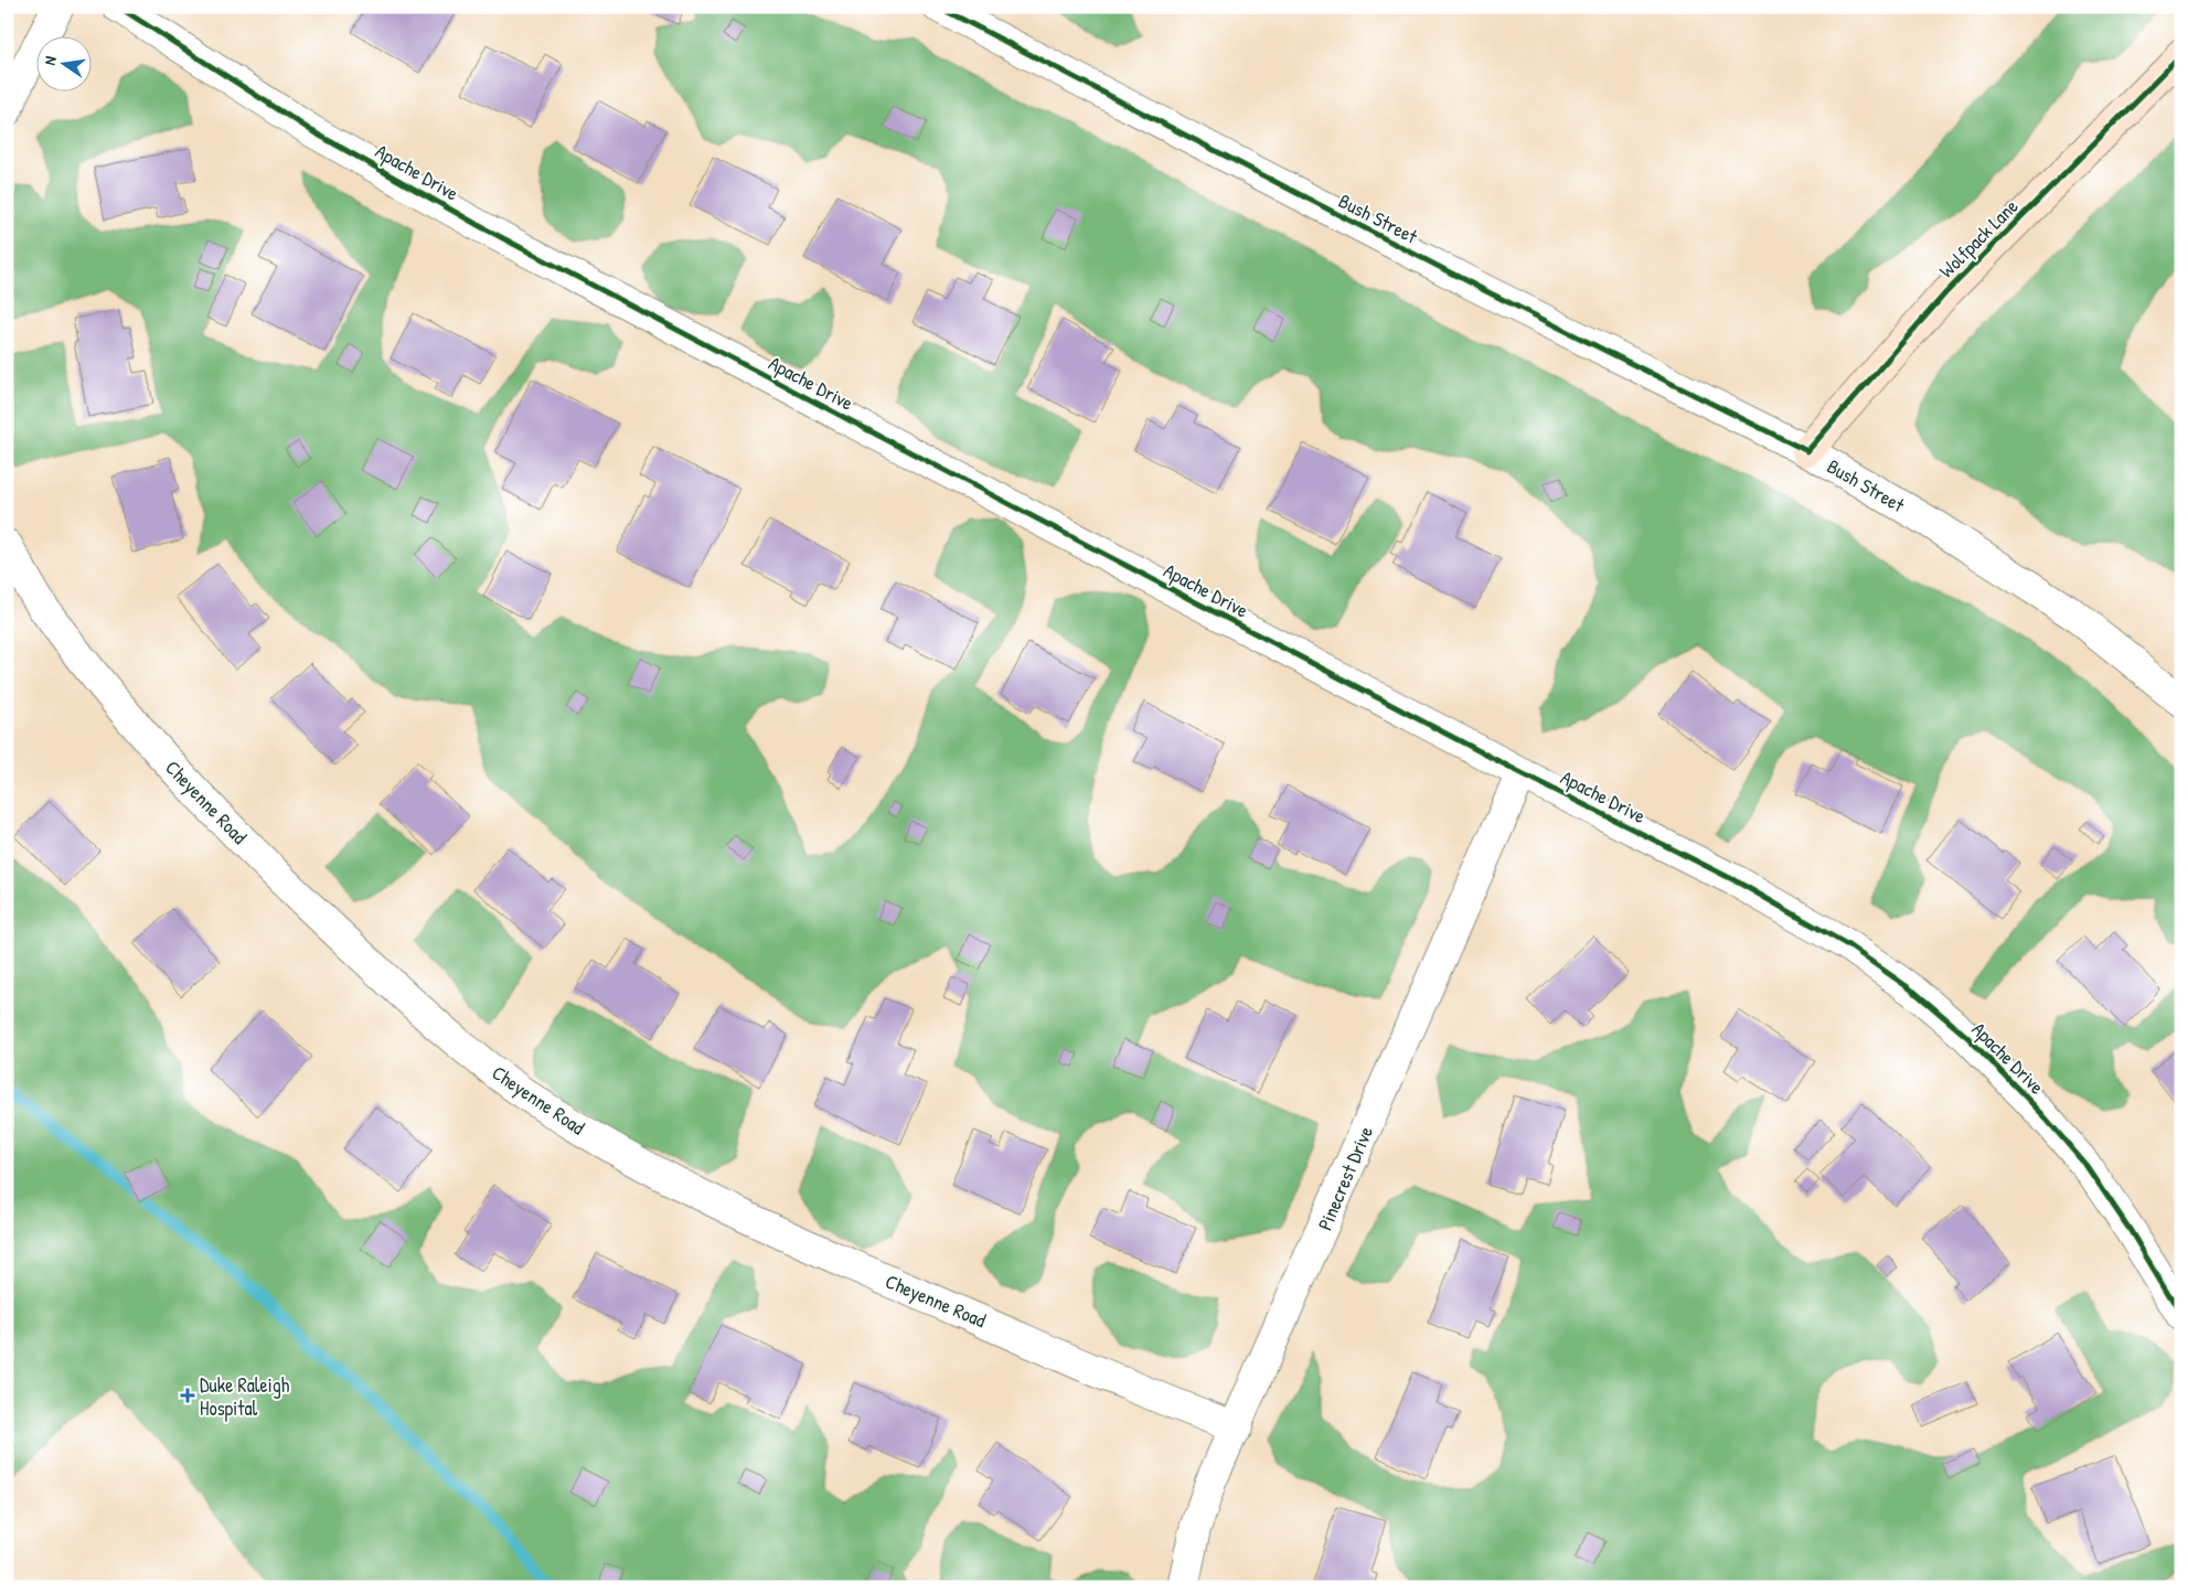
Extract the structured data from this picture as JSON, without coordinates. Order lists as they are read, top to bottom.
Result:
{
  "streets": {
    "street": [
      "Apache Drive",
      "Bush Street",
      "Wolfpack Lane",
      "Cheyenne Road",
      "Pinecrest Drive"
    ]
  },
  "crossings": [
    ["Apache Drive", "Pinecrest Drive"],
    ["Bush Street", "Wolfpack Lane"],
    ["Cheyenne Road", "Pinecrest Drive"]
  ],
  "places": {
    "health": ["Duke Raleigh Hospital"]
  },
  "north": "left"
}
